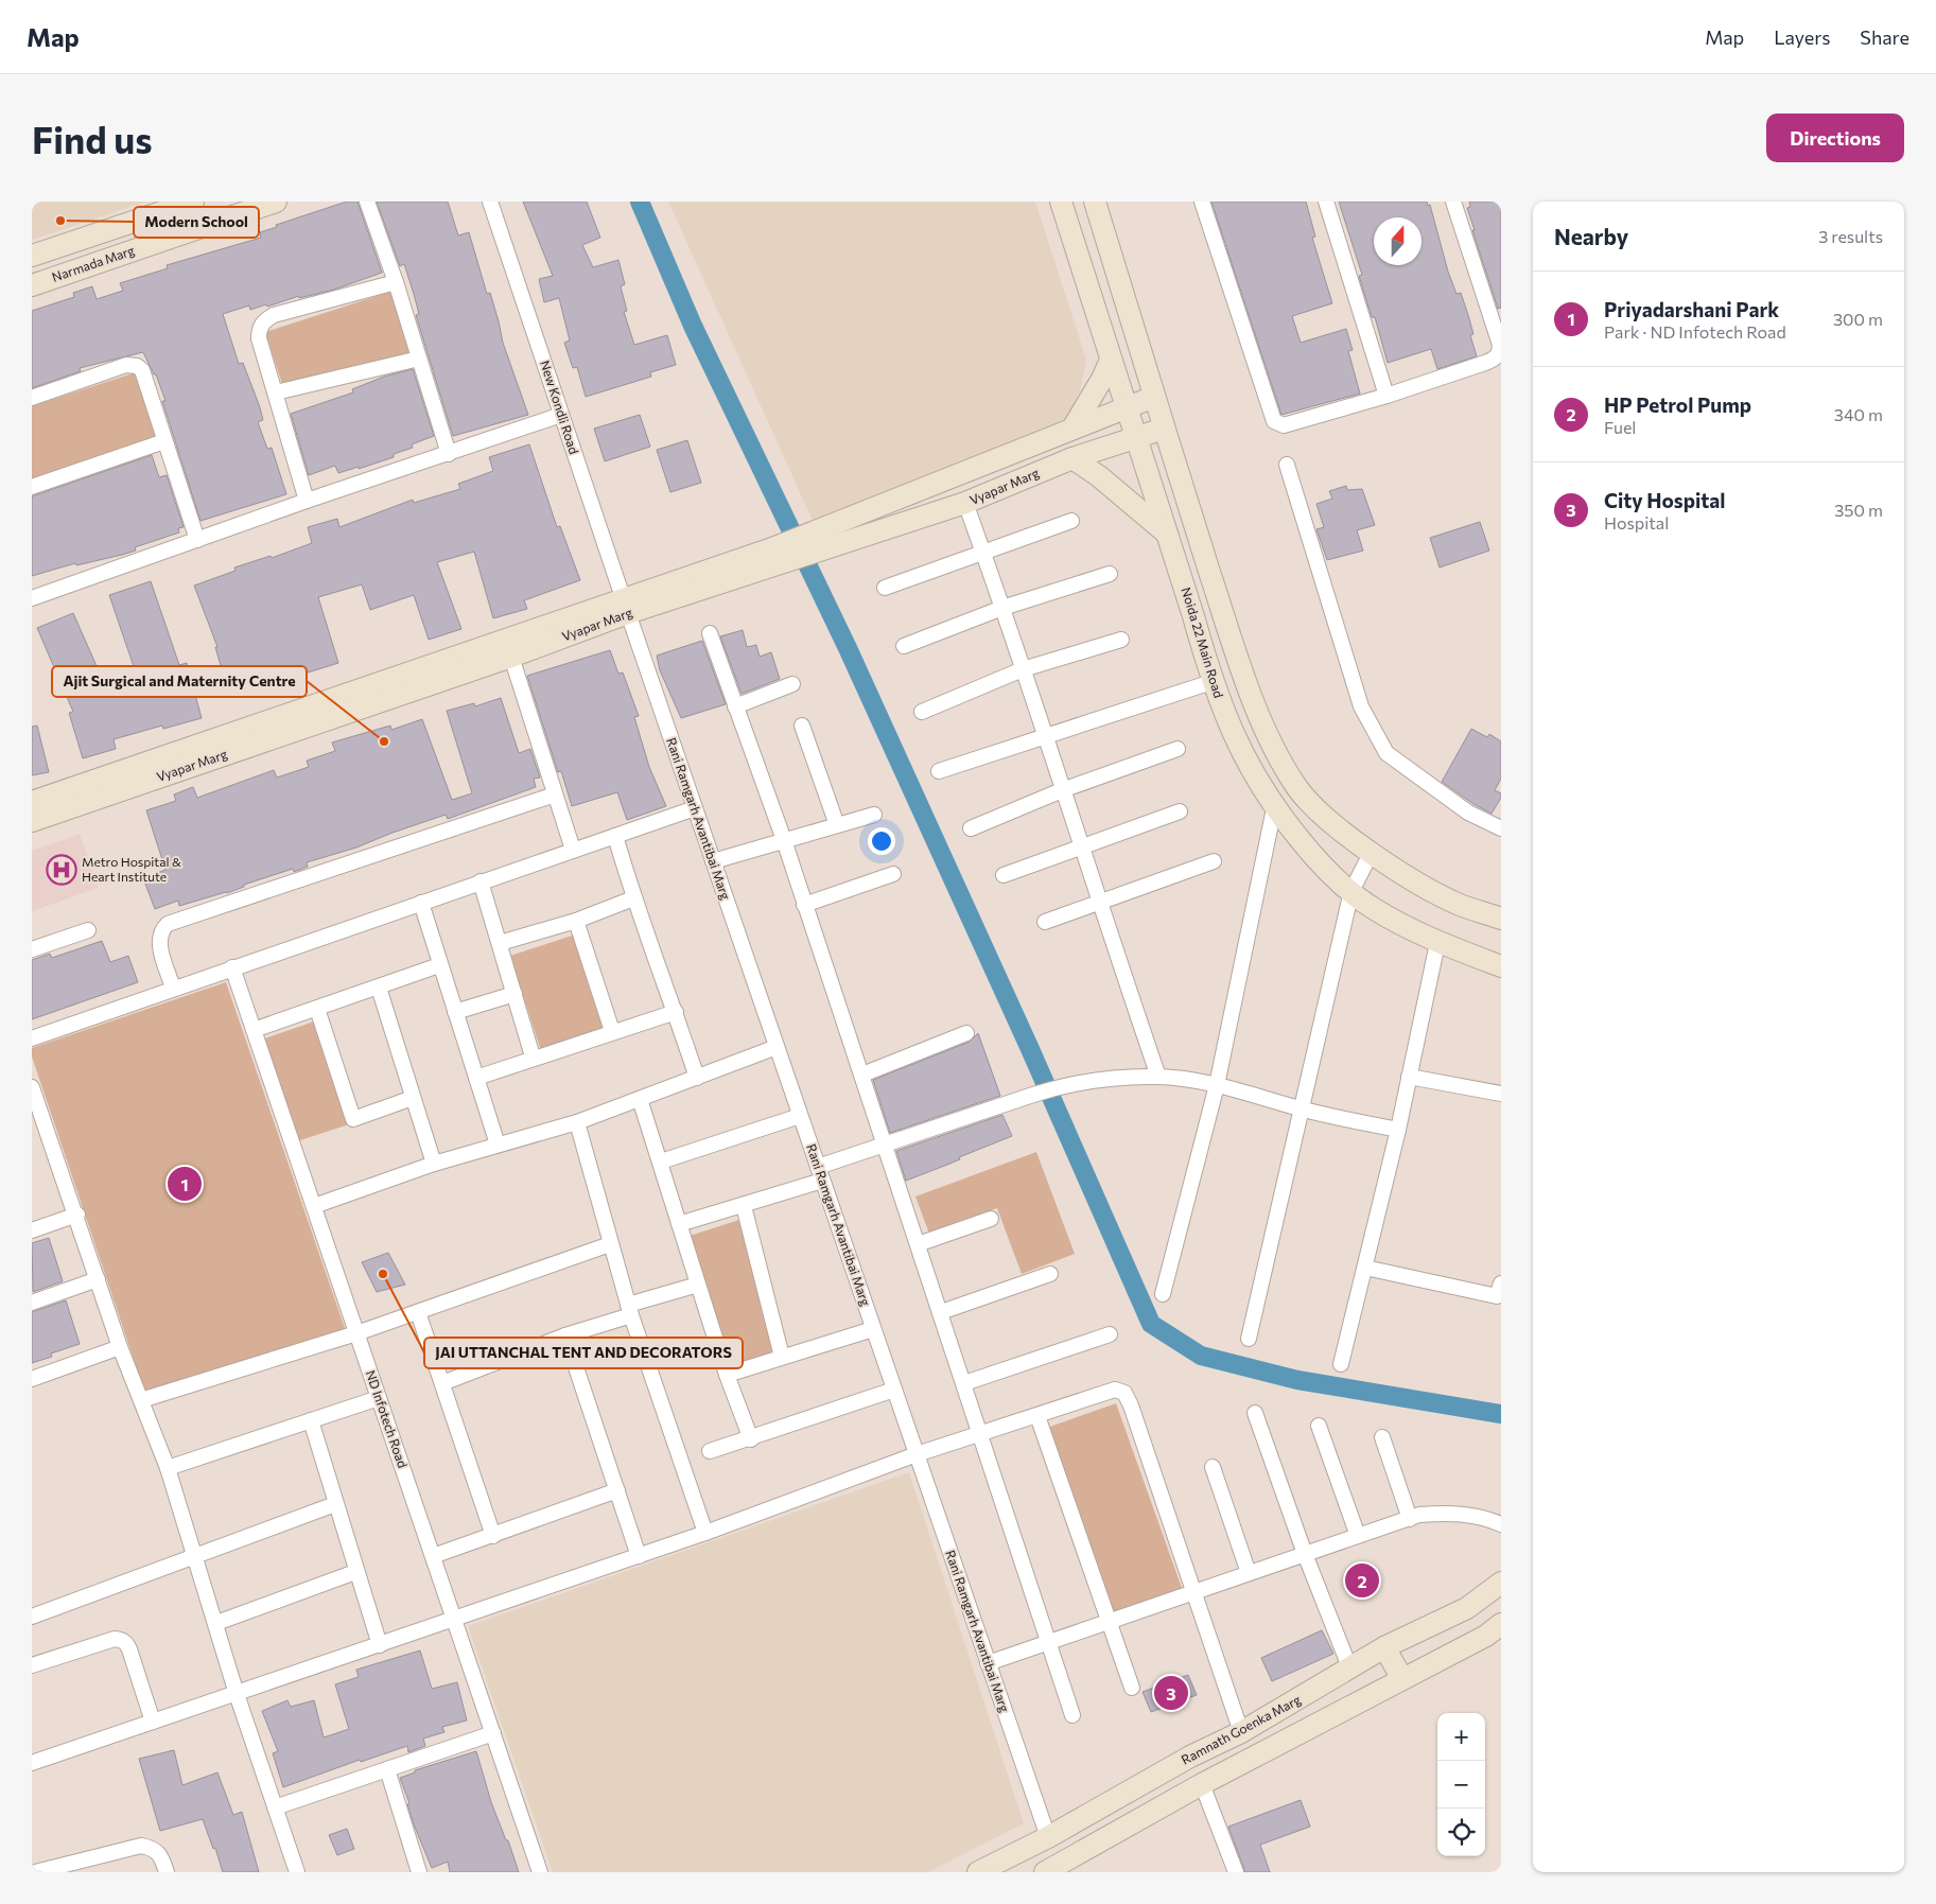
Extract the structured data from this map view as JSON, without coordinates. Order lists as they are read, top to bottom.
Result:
{
  "streets": {
    "street": [
      "Narmada Marg",
      "New Kondli Road",
      "Vyapar Marg",
      "Noida 22 Main Road",
      "Rani Ramgarh Avantibai Marg",
      "ND Infotech Road",
      "Ramnath Goenka Marg"
    ]
  },
  "crossings": [
    ["New Kondli Road", "Vyapar Marg"],
    ["New Kondli Road", "Rani Ramgarh Avantibai Marg"],
    ["Vyapar Marg", "Noida 22 Main Road"],
    ["Vyapar Marg", "Rani Ramgarh Avantibai Marg"],
    ["Rani Ramgarh Avantibai Marg", "Ramnath Goenka Marg"]
  ],
  "places": {
    "other": ["Modern School", "Ajit Surgical and Maternity Centre", "JAI UTTANCHAL TENT AND DECORATORS"],
    "hospital": ["Metro Hospital & Heart Institute"]
  },
  "north": "top",
  "page": {
    "header": "Map",
    "nav": ["Map", "Layers", "Share"],
    "buttons": "Directions",
    "title": "Find us",
    "heading": ["Nearby", "3 results"],
    "list": [
      {
        "mark": "1",
        "name": "Priyadarshani Park",
        "note": "Park · ND Infotech Road",
        "value": "300 m"
      },
      {
        "mark": "2",
        "name": "HP Petrol Pump",
        "note": "Fuel",
        "value": "340 m"
      },
      {
        "mark": "3",
        "name": "City Hospital",
        "note": "Hospital",
        "value": "350 m"
      }
    ],
    "pins": ["1", "2", "3"],
    "map_buttons": ["+", "−"]
  }
}
